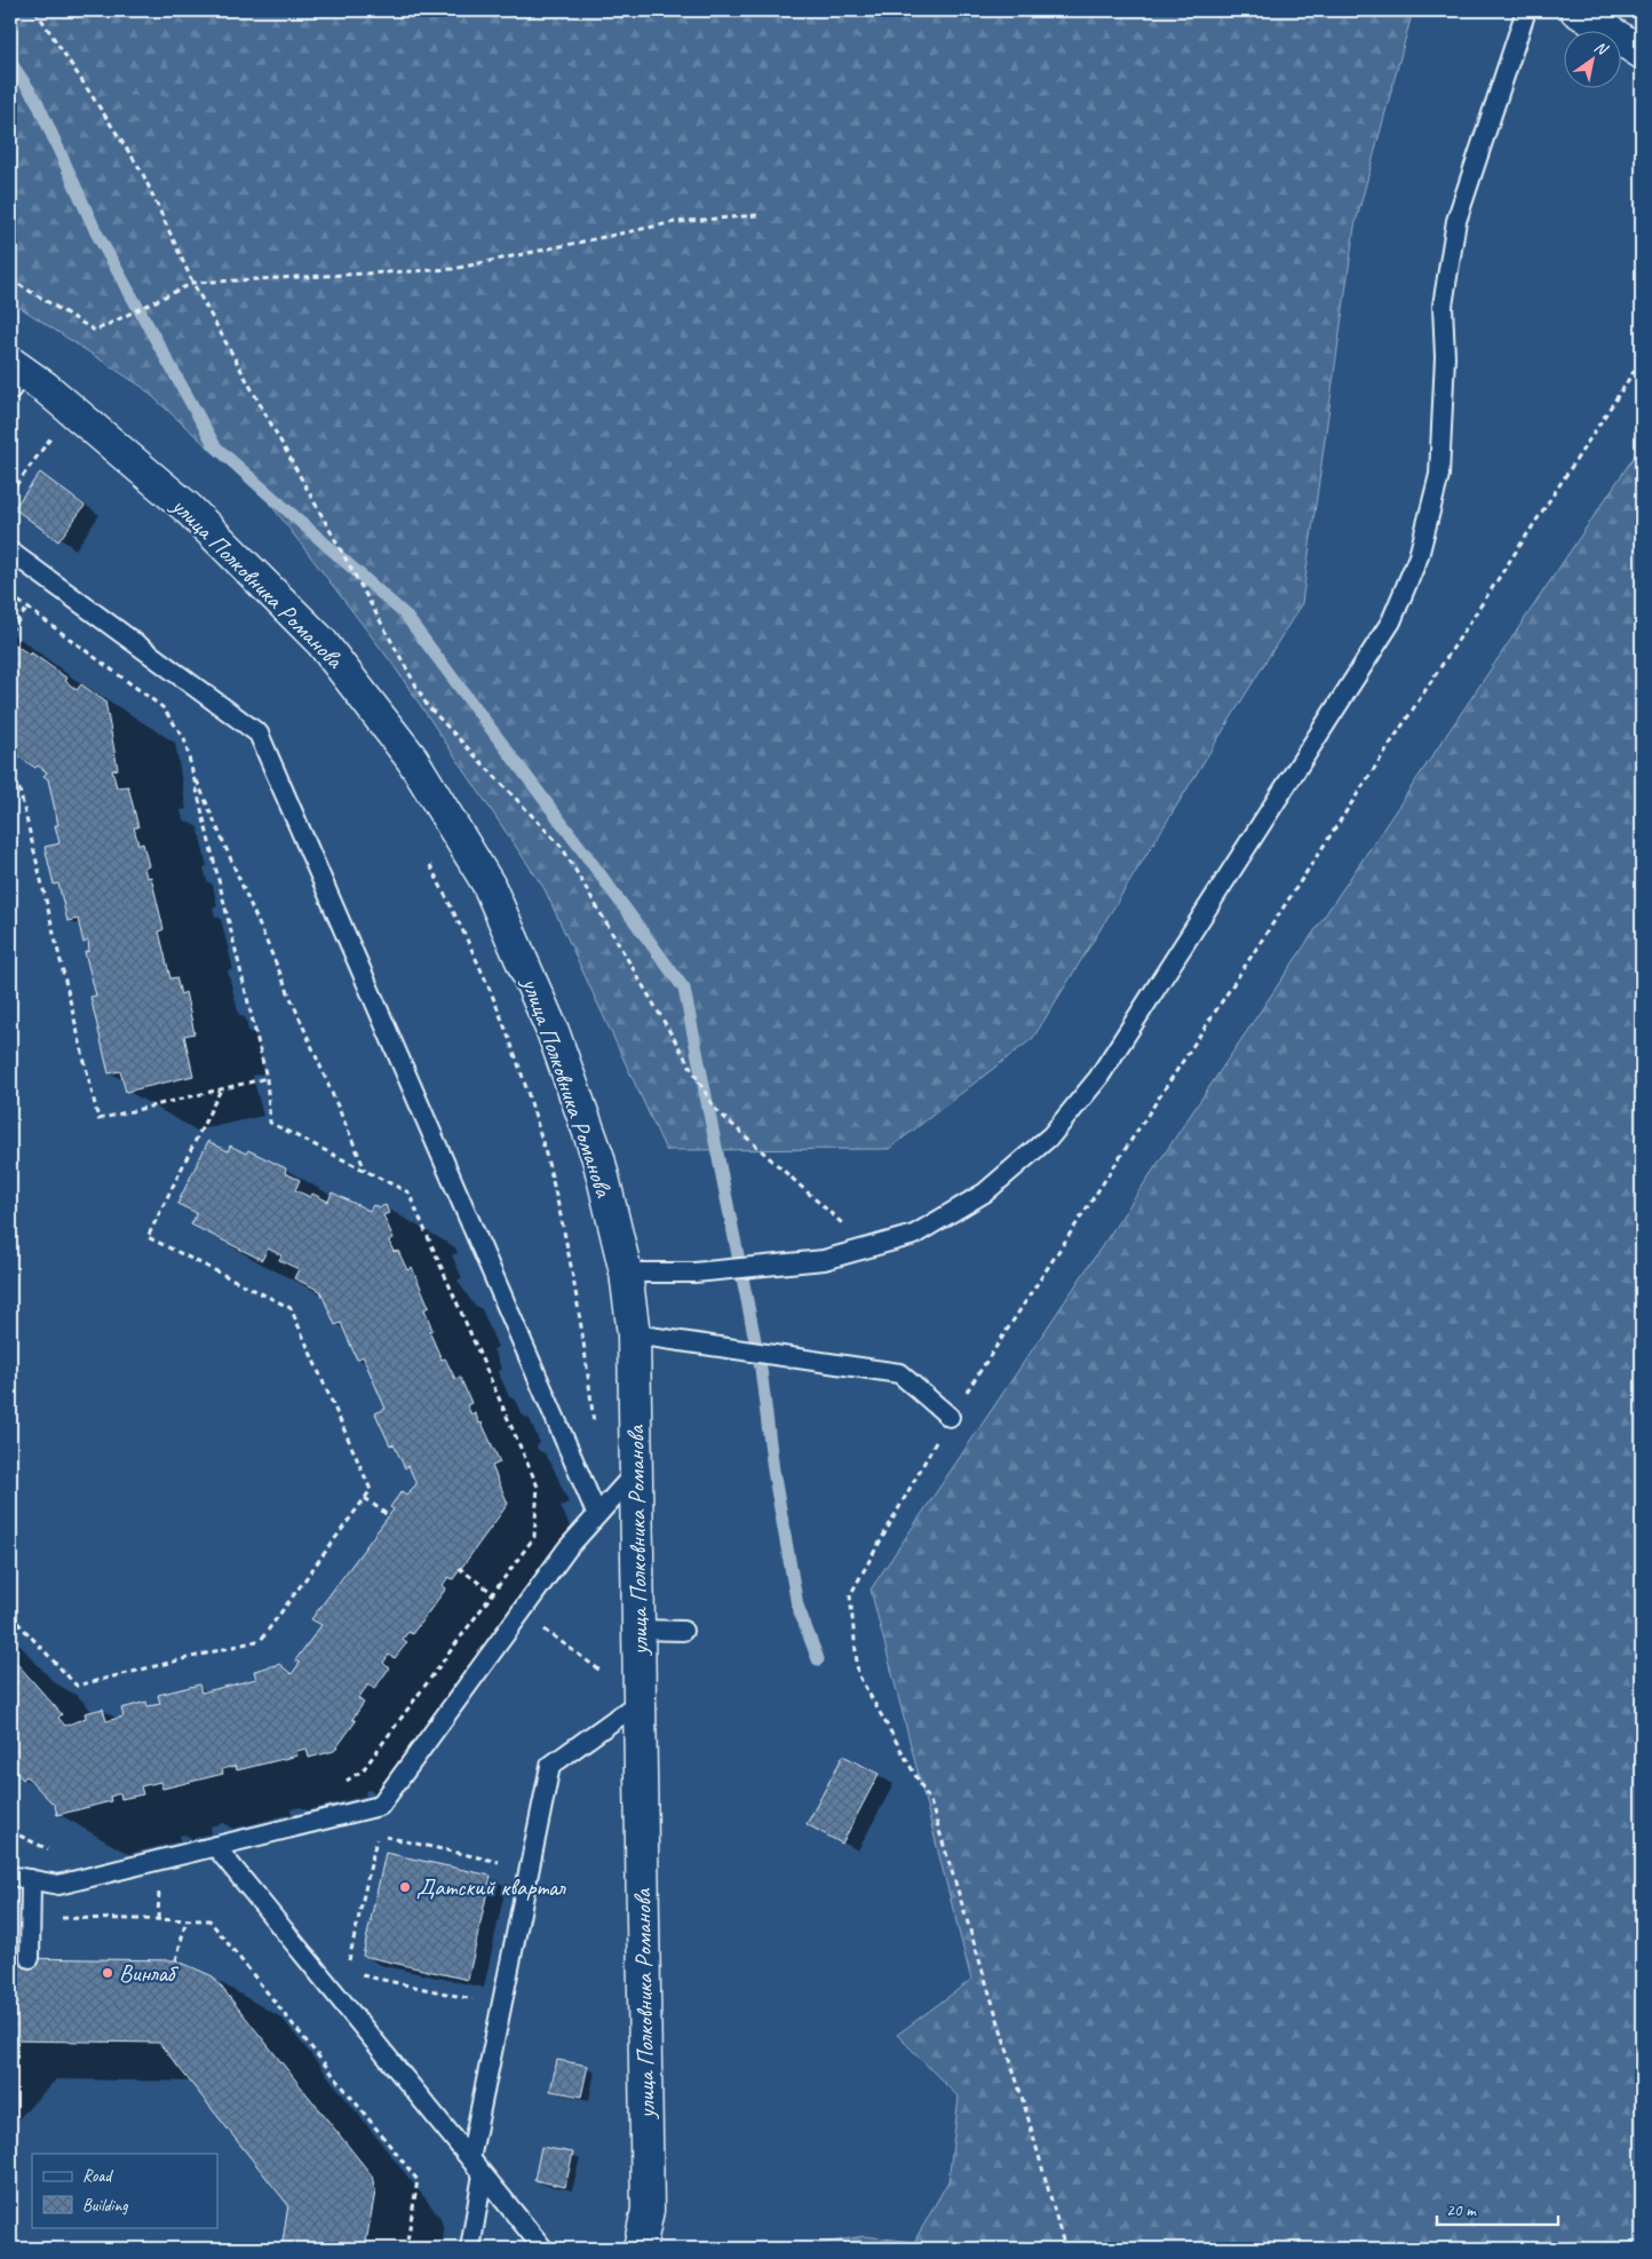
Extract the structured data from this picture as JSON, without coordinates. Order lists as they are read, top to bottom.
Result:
{
  "streets": {
    "street": ["улица Полковника Романова"]
  },
  "places": ["Датский квартал", "Винлаб"],
  "legend": ["Road", "Building"],
  "scale_bar": "20 m",
  "north": "top right"
}
